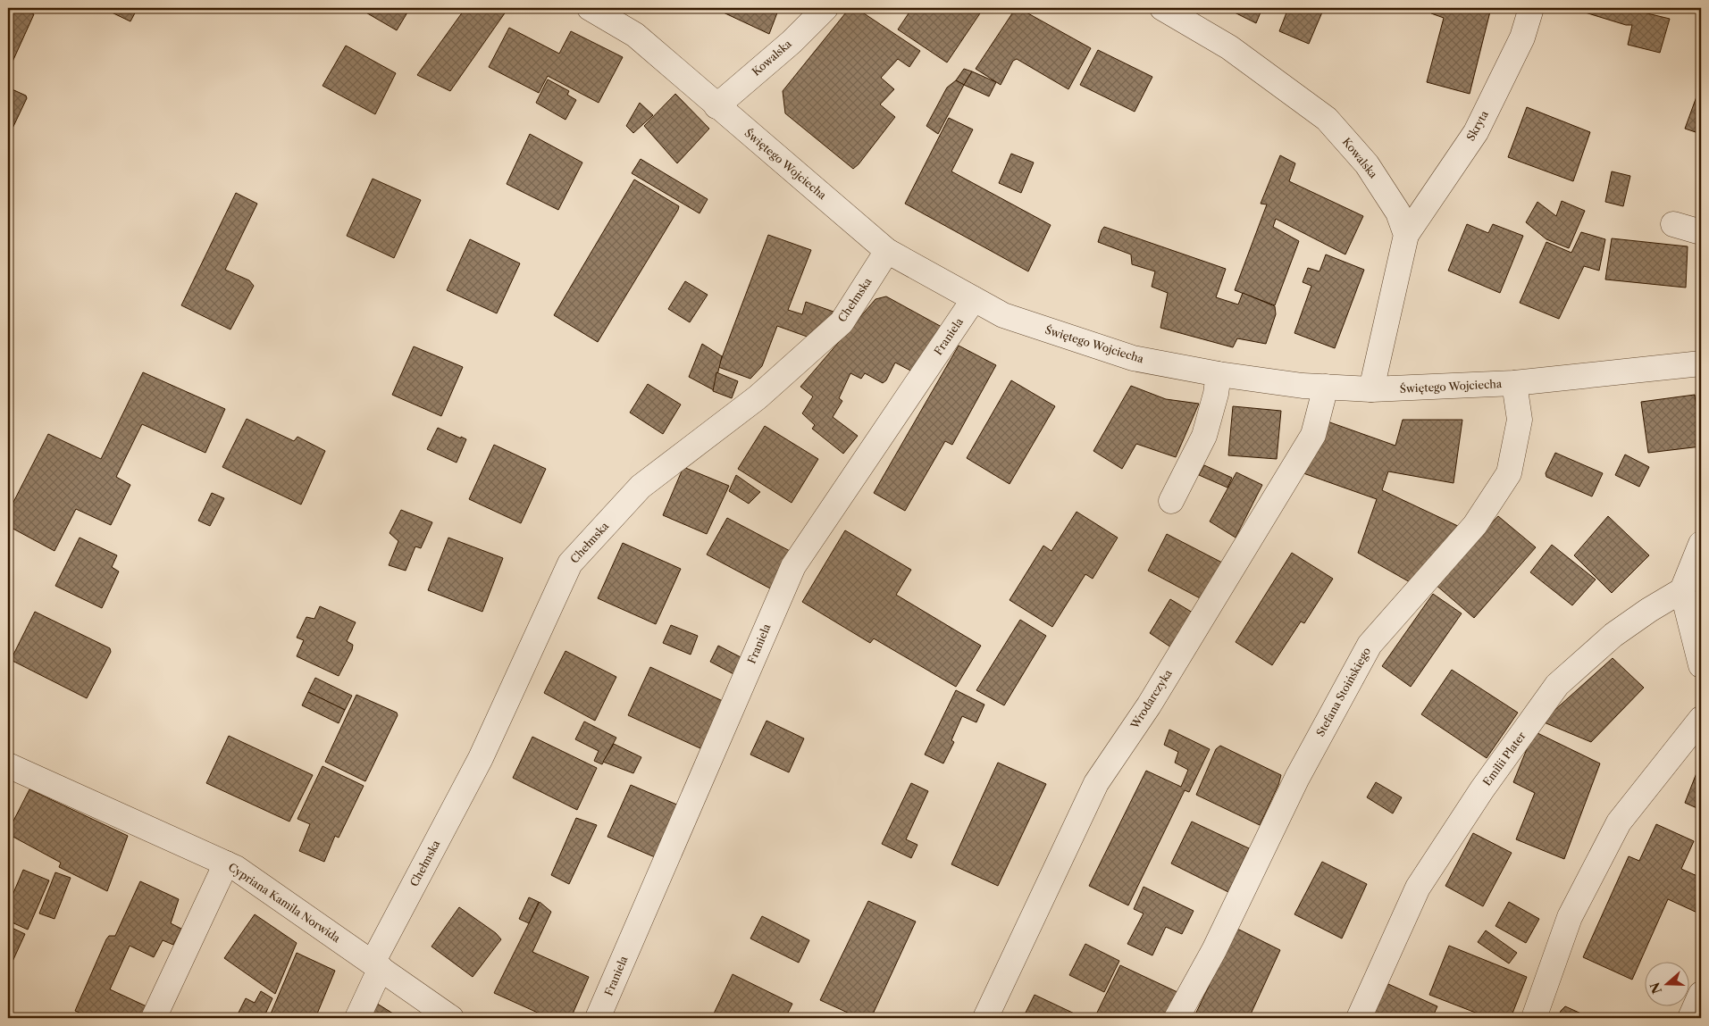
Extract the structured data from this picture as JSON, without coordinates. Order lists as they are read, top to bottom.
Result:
{
  "streets": {
    "street": [
      "Kowalska",
      "Skryta",
      "Świętego Wojciecha",
      "Chełmska",
      "Franiela",
      "Stefana Stoińskiego",
      "Wrodarczyka",
      "Emilii Plater",
      "Cypriana Kamila Norwida"
    ]
  },
  "crossings": [
    ["Kowalska", "Skryta"],
    ["Kowalska", "Świętego Wojciecha"],
    ["Świętego Wojciecha", "Chełmska"],
    ["Świętego Wojciecha", "Franiela"],
    ["Świętego Wojciecha", "Stefana Stoińskiego"],
    ["Świętego Wojciecha", "Wrodarczyka"],
    ["Chełmska", "Cypriana Kamila Norwida"]
  ],
  "north": "left"
}
